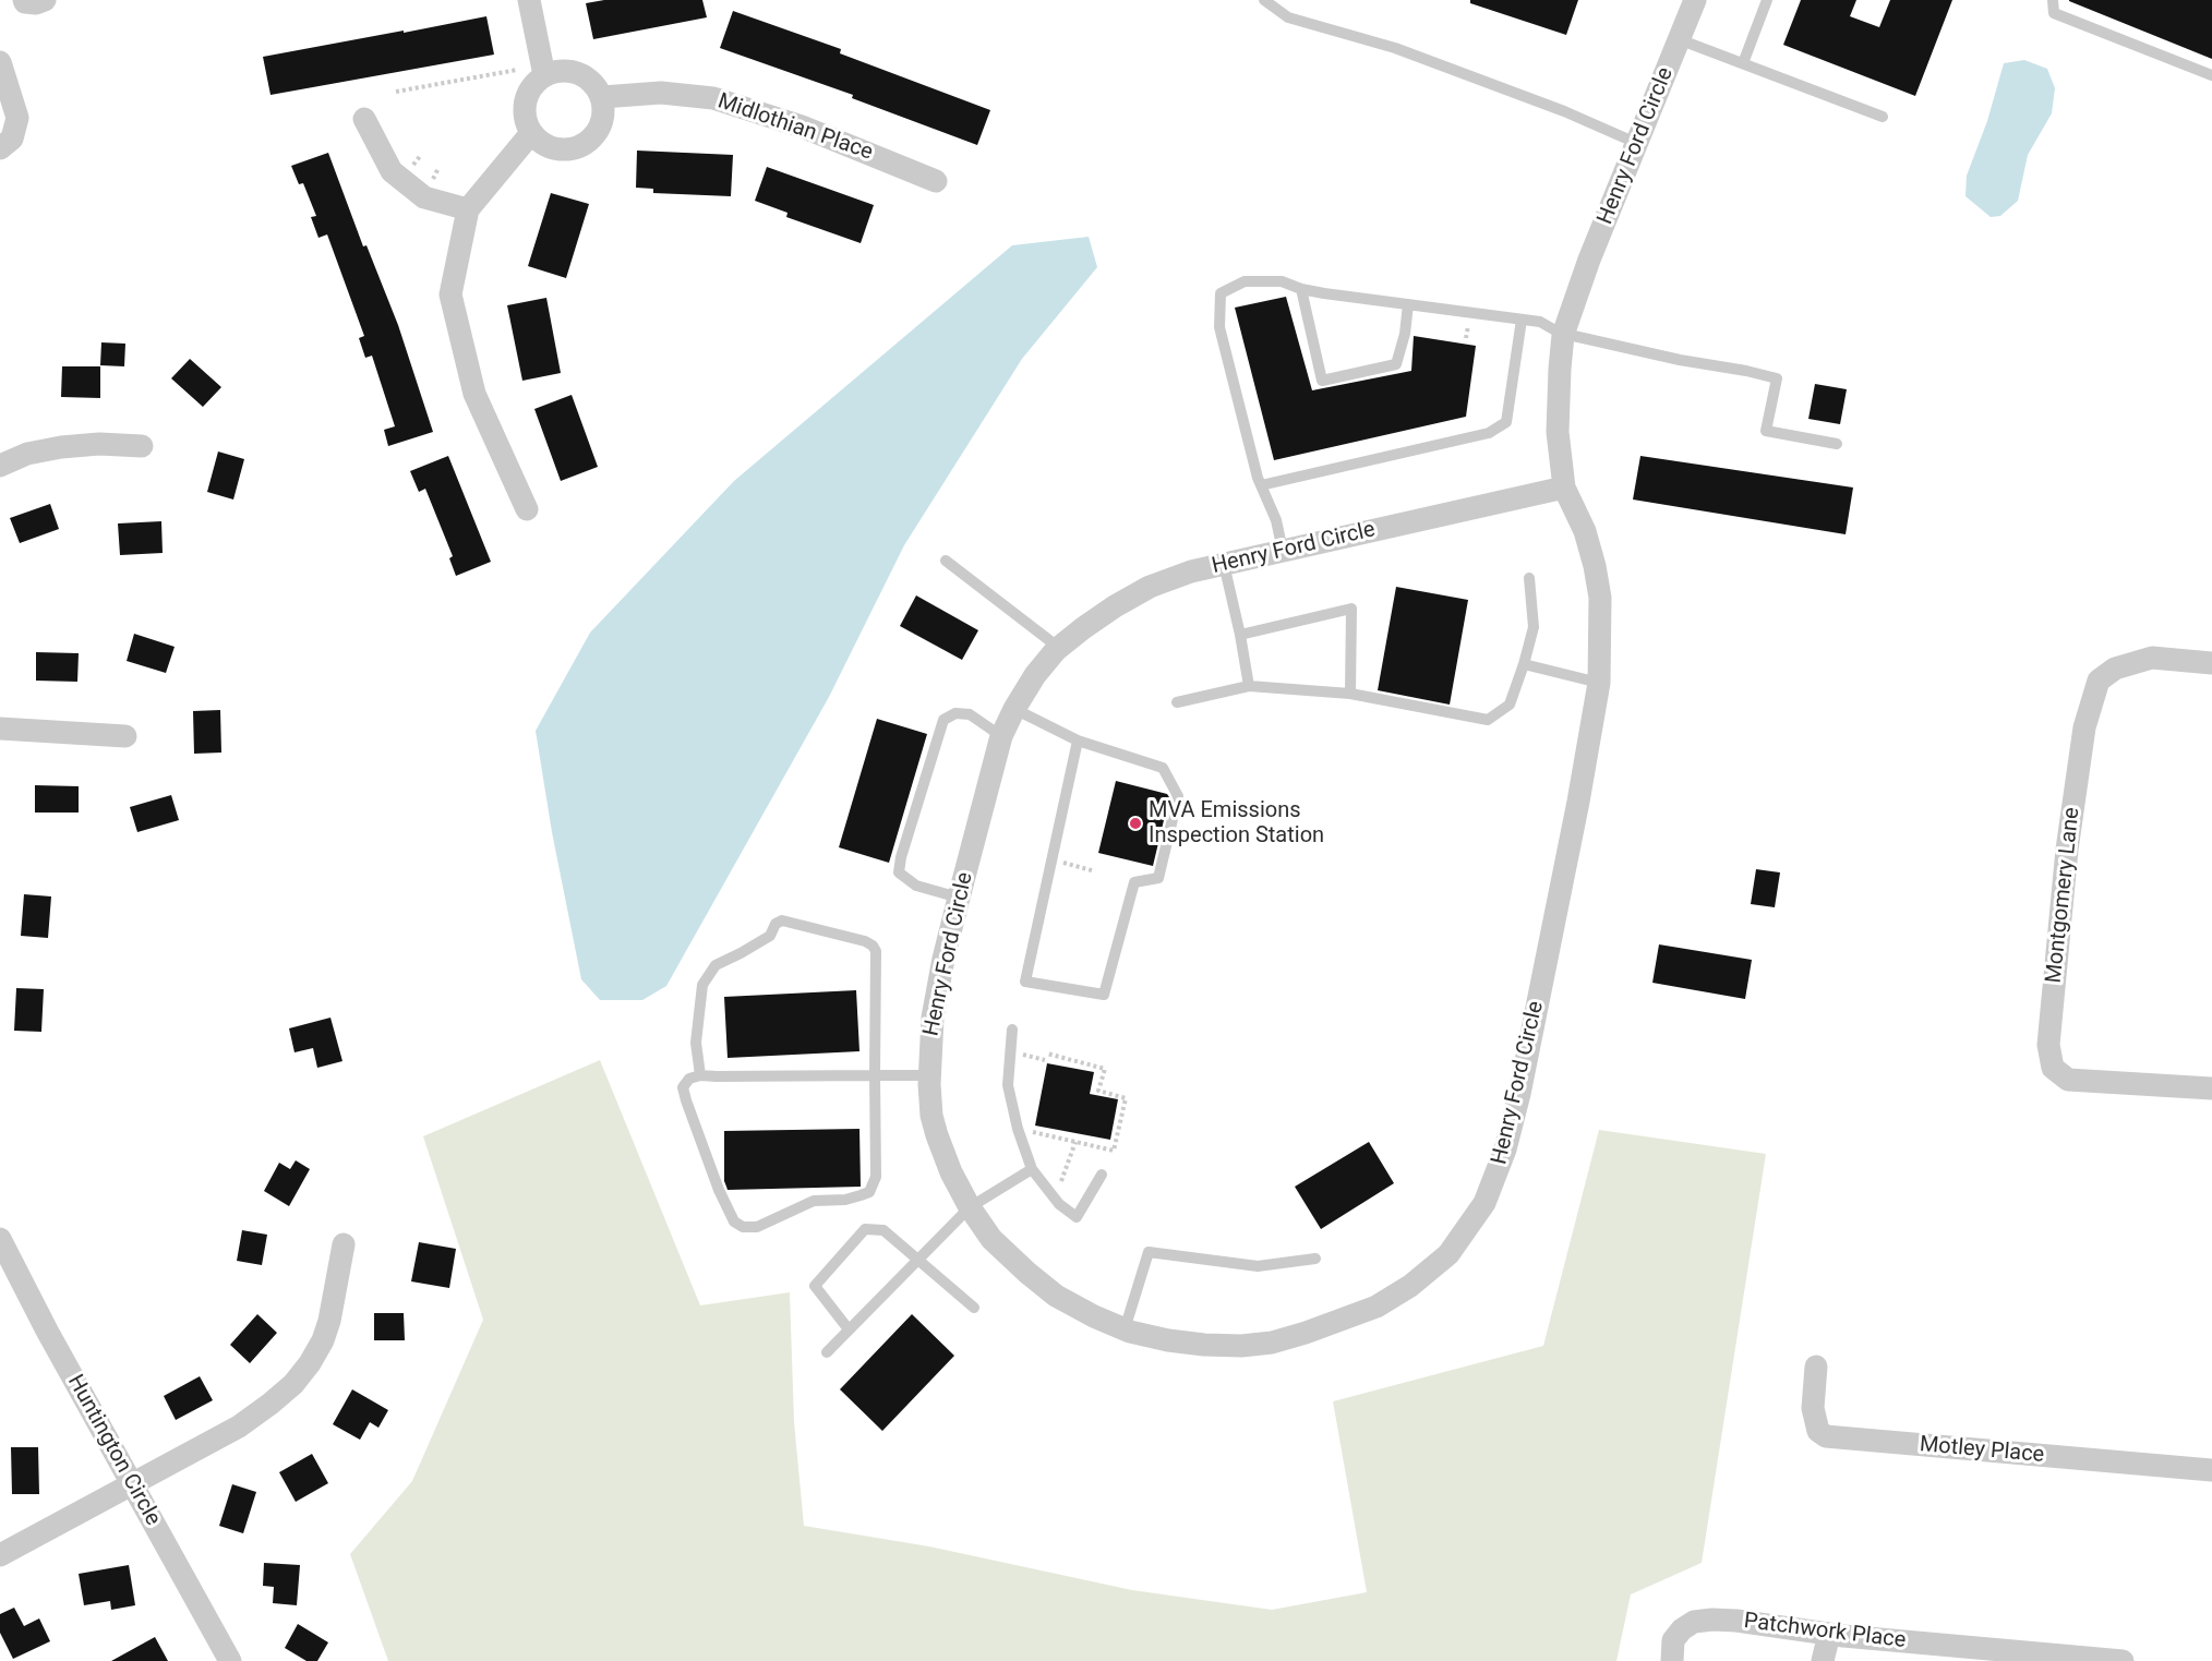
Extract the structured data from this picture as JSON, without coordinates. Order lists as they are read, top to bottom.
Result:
{
  "streets": {
    "street": [
      "Midlothian Place",
      "Henry Ford Circle",
      "Montgomery Lane",
      "Huntington Circle",
      "Motley Place",
      "Patchwork Place"
    ]
  },
  "places": ["MVA Emissions Inspection Station"]
}
